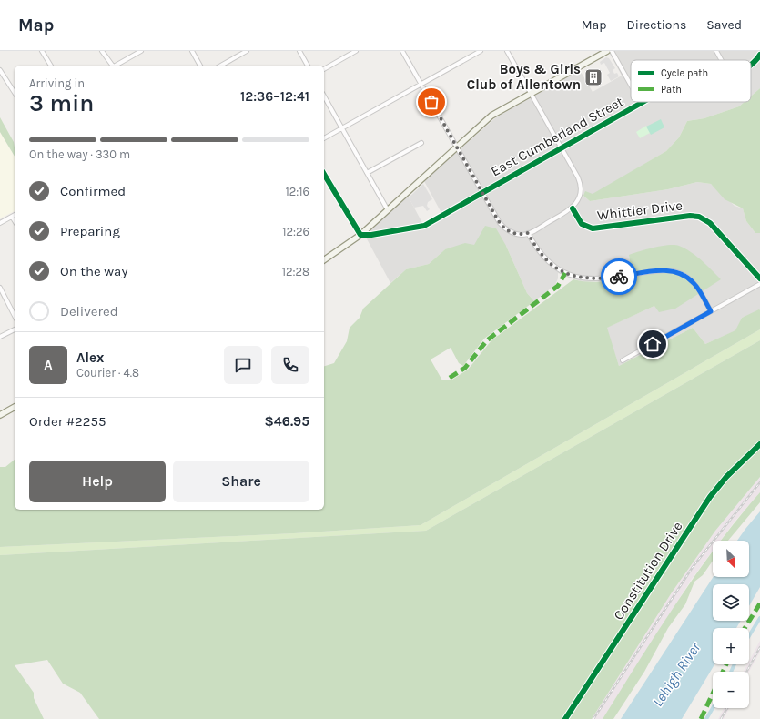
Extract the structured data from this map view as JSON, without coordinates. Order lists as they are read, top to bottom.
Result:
{
  "streets": {
    "street": ["East Cumberland Street", "Whittier Drive", "Constitution Drive"]
  },
  "water": ["Lehigh River"],
  "places": {
    "building": ["Boys & Girls Club of Allentown"]
  },
  "legend": ["Cycle path", "Path"],
  "north": "bottom right",
  "page": {
    "header": "Map",
    "nav": ["Map", "Directions", "Saved"],
    "heading": ["3 min", "Arriving in", "12:36–12:41"],
    "panel": [
      "Alex",
      "Courier · 4.8",
      "Order #2255",
      "$46.95"
    ],
    "bar": "On the way · 330 m",
    "list": [
      ["Confirmed", "12:16"],
      ["Preparing", "12:26"],
      ["On the way", "12:28"],
      "Delivered"
    ],
    "round": "A",
    "buttons": ["Help", "Share"],
    "map_buttons": ["+", "−"]
  }
}
